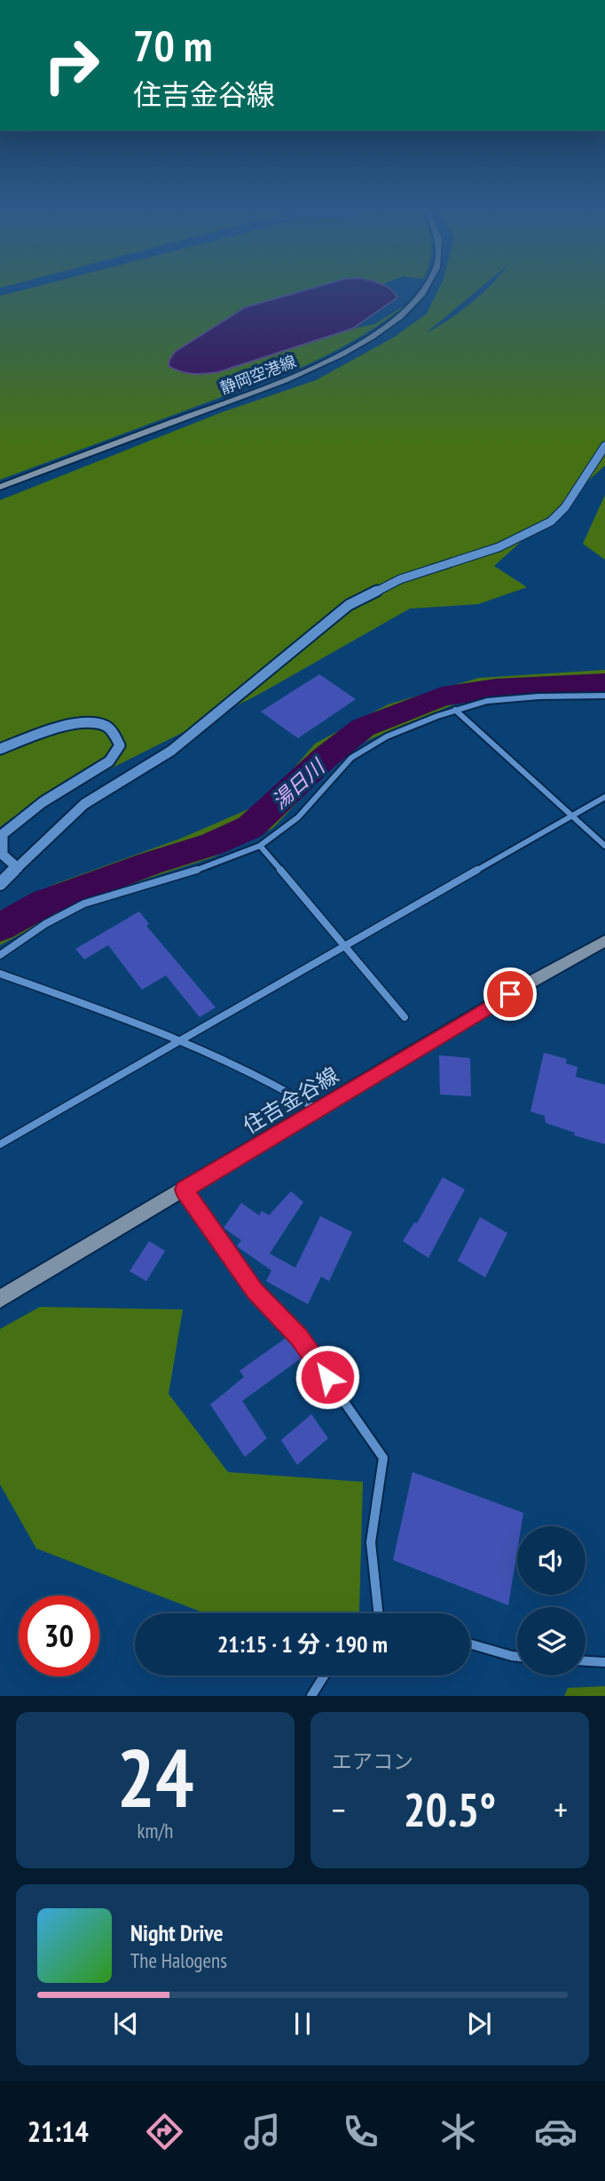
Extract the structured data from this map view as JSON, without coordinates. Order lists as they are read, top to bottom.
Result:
{
  "streets": {
    "main road": ["静岡空港線", "住吉金谷線"]
  },
  "water": ["湯日川"],
  "page": {
    "turn": ["70 m", "住吉金谷線"],
    "limit": "30",
    "trip": "21:15 · 1 分 · 190 m",
    "tile": [
      ["24", "km/h"],
      "エアコン"
    ],
    "heat": ["−", "20.5°", "+"],
    "song": ["Night Drive", "The Halogens"],
    "tabs": "21:14"
  }
}
